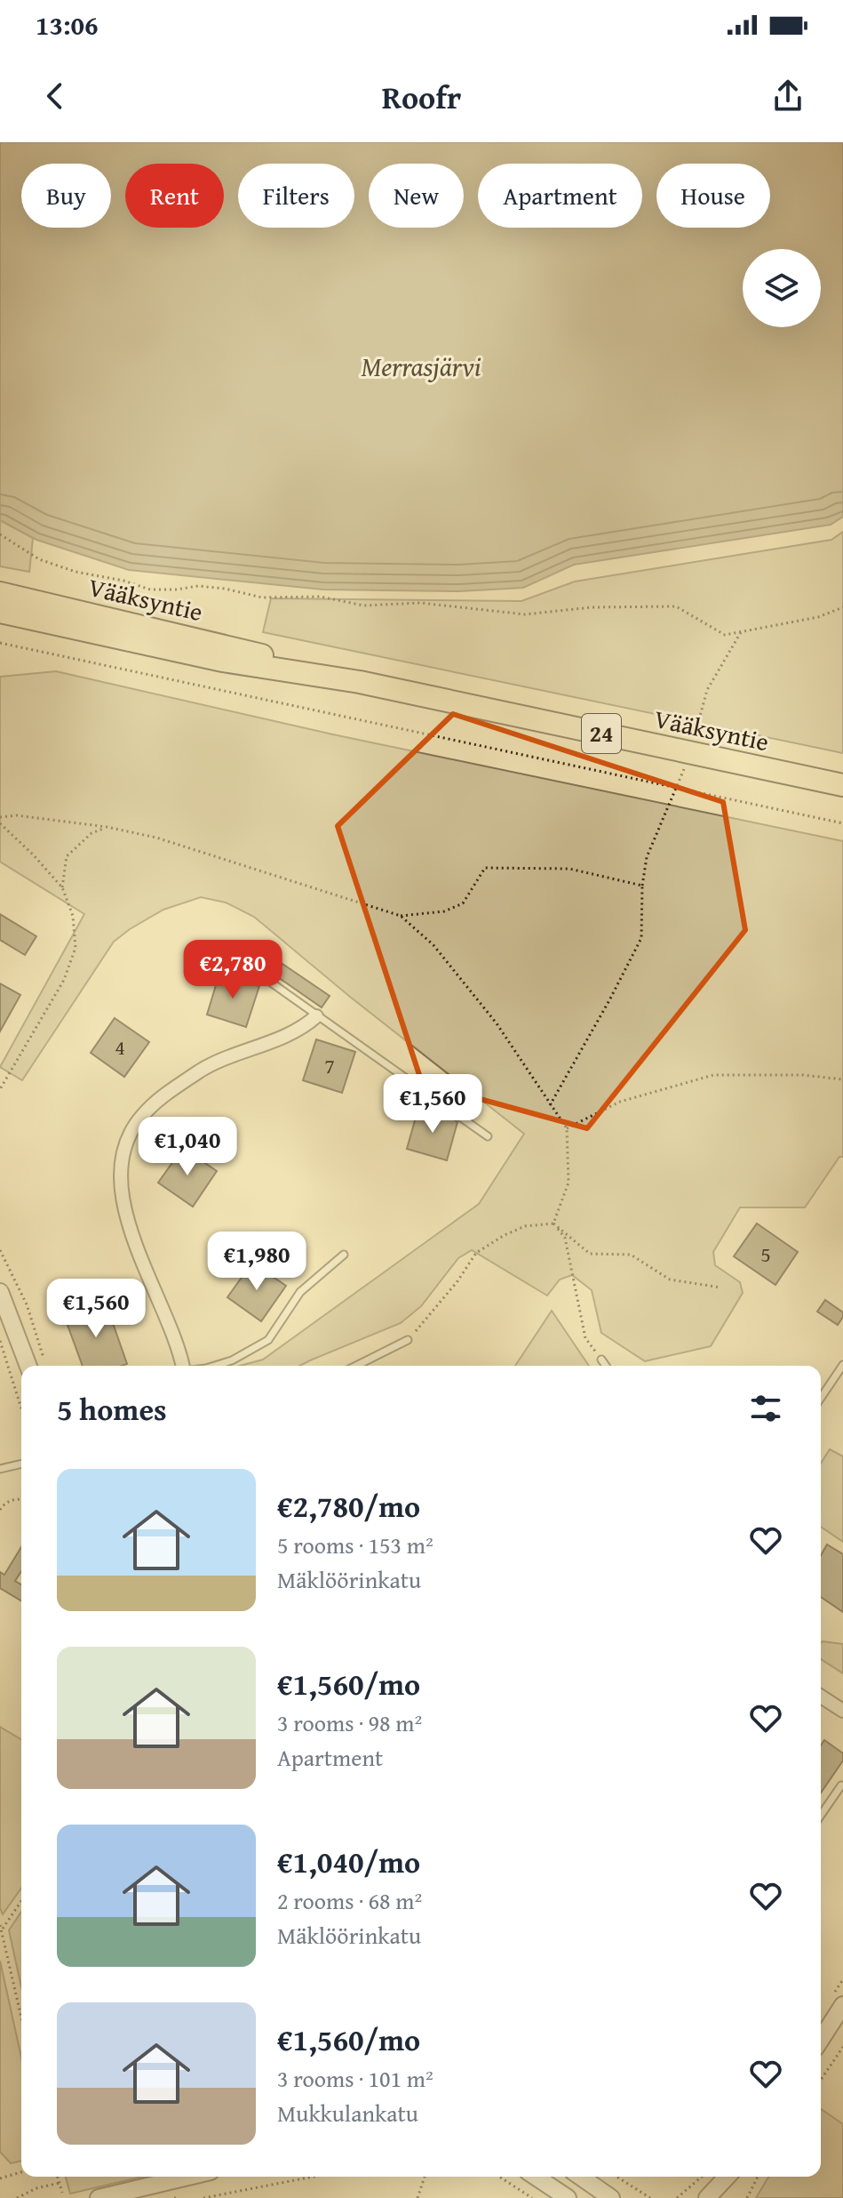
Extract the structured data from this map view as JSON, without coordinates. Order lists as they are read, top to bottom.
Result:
{
  "streets": {
    "highway": ["Vääksyntie", "24"]
  },
  "water": ["Merrasjärvi"],
  "house_numbers": ["4", "7", "5"],
  "page": {
    "status": "13:06",
    "header": "Roofr",
    "chip": [
      "Buy",
      "Rent",
      "Filters",
      "New",
      "Apartment",
      "House"
    ],
    "price": [
      "€2,780",
      "€1,560",
      "€1,040",
      "€1,980",
      "€1,560"
    ],
    "heading": "5 homes",
    "list": [
      {
        "name": "€2,780/mo",
        "note": "5 rooms · 153 m² · Mäklöörinkatu"
      },
      {
        "name": "€1,560/mo",
        "note": "3 rooms · 98 m² · Apartment"
      },
      {
        "name": "€1,040/mo",
        "note": "2 rooms · 68 m² · Mäklöörinkatu"
      },
      {
        "name": "€1,560/mo",
        "note": "3 rooms · 101 m² · Mukkulankatu"
      }
    ]
  }
}
